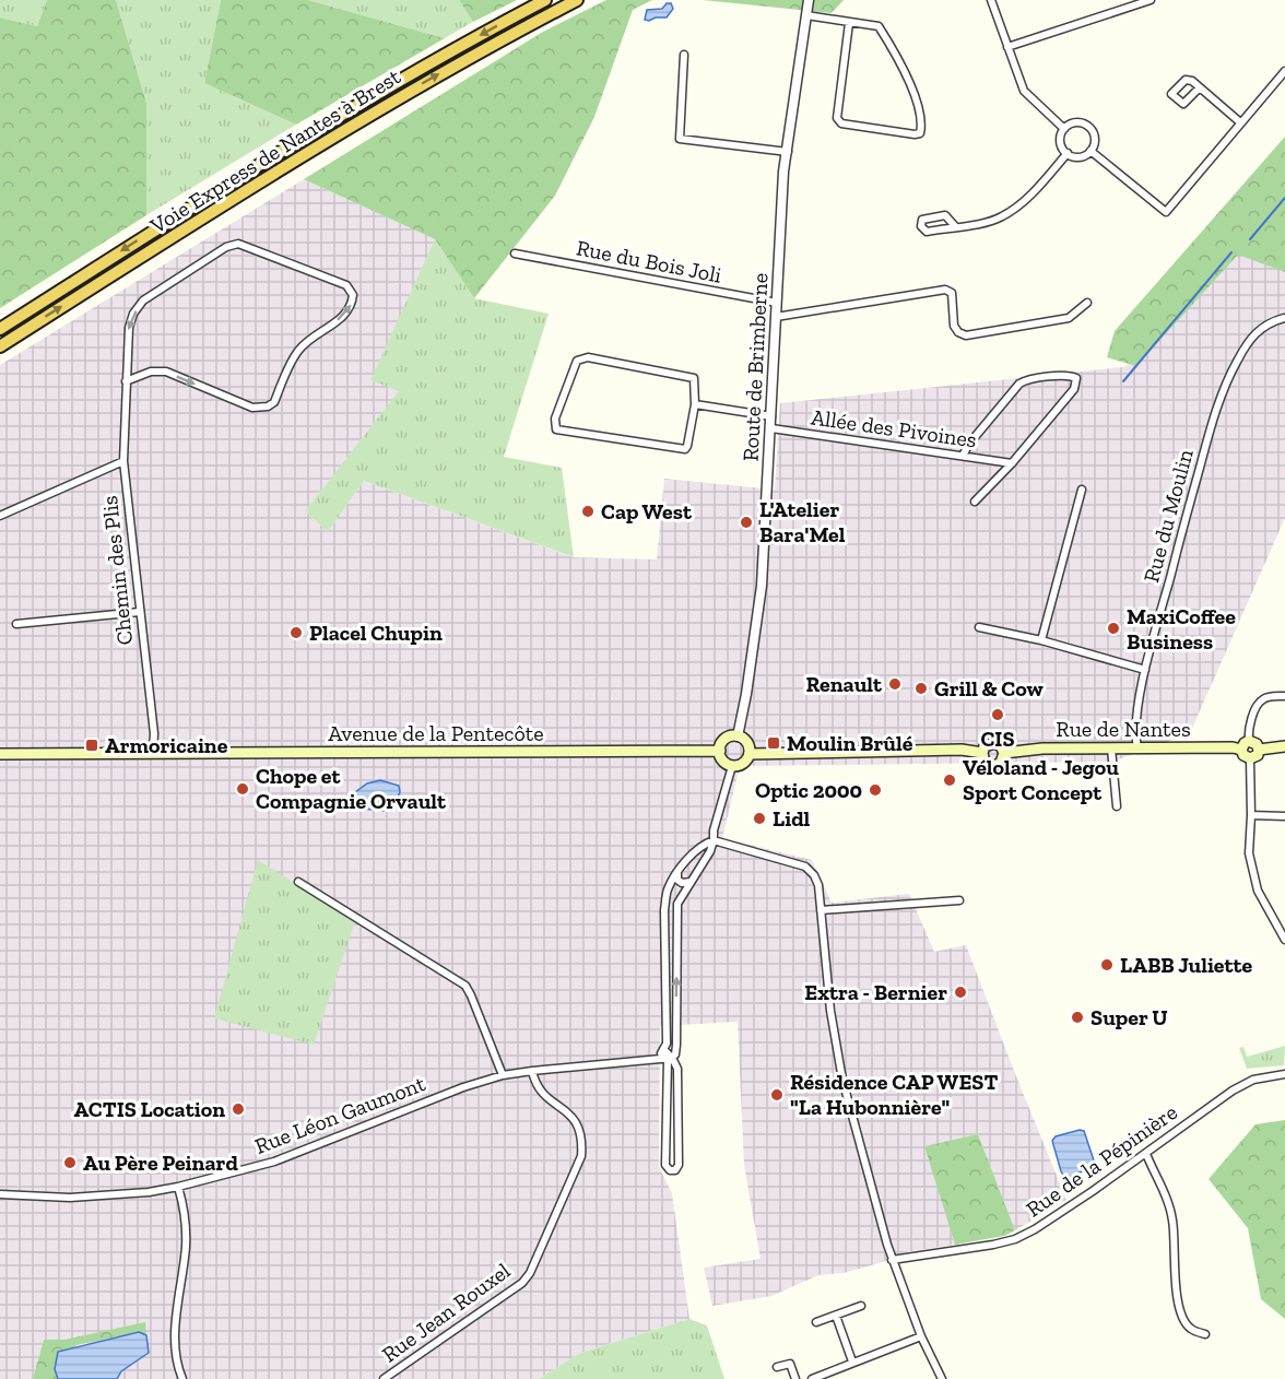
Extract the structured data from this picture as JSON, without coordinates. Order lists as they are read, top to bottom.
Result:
{
  "streets": {
    "highway": ["Voie Express de Nantes à Brest"],
    "main road": ["Rue de Nantes", "Avenue de la Pentecôte"],
    "street": [
      "Rue du Bois Joli",
      "Route de Brimberne",
      "Allée des Pivoines",
      "Rue du Moulin",
      "Chemin des Plis",
      "Rue Léon Gaumont",
      "Rue de la Pépinière",
      "Rue Jean Rouxel"
    ]
  },
  "crossings": [
    ["Rue du Bois Joli", "Route de Brimberne"],
    ["Route de Brimberne", "Allée des Pivoines"],
    ["Route de Brimberne", "Avenue de la Pentecôte"],
    ["Rue du Moulin", "Rue de Nantes"],
    ["Chemin des Plis", "Avenue de la Pentecôte"],
    ["Rue Léon Gaumont", "Rue Jean Rouxel"]
  ],
  "places": {
    "other": [
      "Cap West",
      "L'Atelier Bara'Mel",
      "MaxiCoffee Business",
      "Placel Chupin",
      "Renault",
      "Grill & Cow",
      "CIS",
      "Véloland - Jegou Sport Concept",
      "Chope et Compagnie Orvault",
      "Optic 2000",
      "Lidl",
      "LABB Juliette",
      "Extra - Bernier",
      "Super U",
      "Résidence CAP WEST \"La Hubonnière\"",
      "ACTIS Location",
      "Au Père Peinard"
    ],
    "transit": ["Moulin Brûlé", "Armoricaine"]
  }
}
